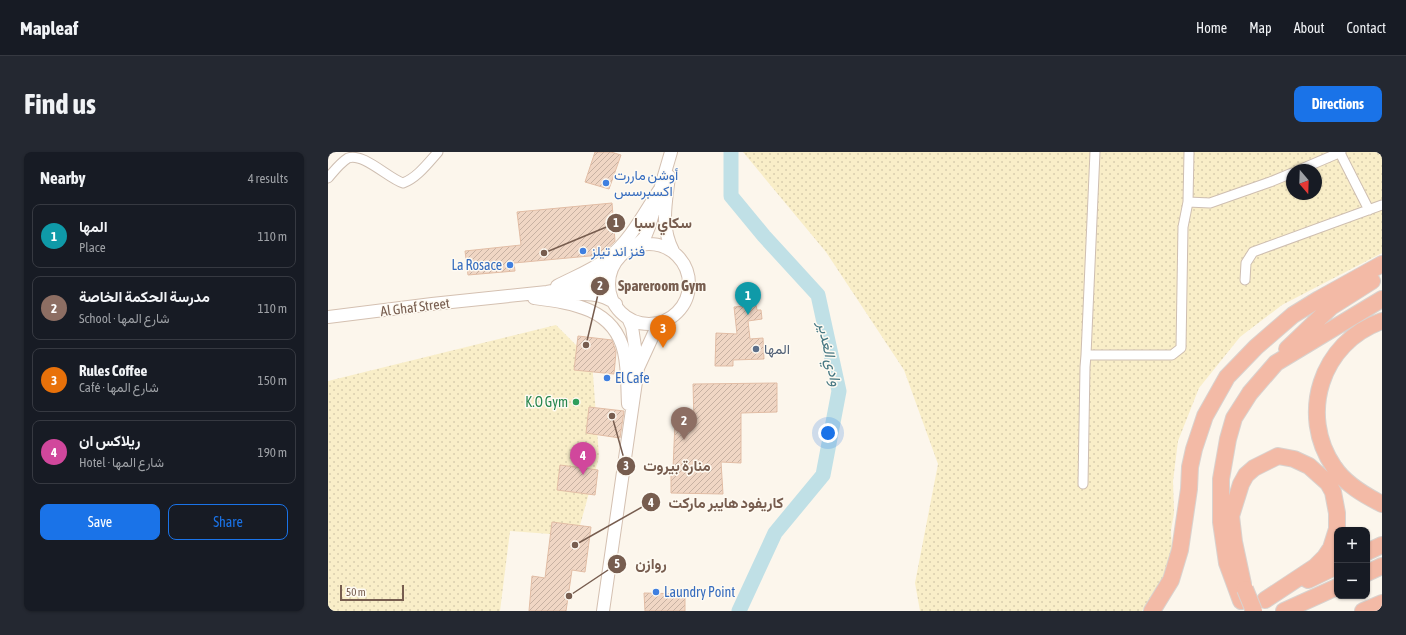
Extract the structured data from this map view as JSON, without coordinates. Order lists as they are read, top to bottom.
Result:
{
  "streets": {
    "street": ["Al Ghaf Street"]
  },
  "water": ["وادي الغدير"],
  "places": [
    "أوشن ماررت اكسبرسس",
    "فنز اند تيلز",
    "سكاي سبا",
    "La Rosace",
    "Spareroom Gym",
    "المه‍ا",
    "El Cafe",
    "K.O Gym",
    "منارة بيروت",
    "كاريفود هايبر ماركت",
    "Laundry Point",
    "روازن"
  ],
  "scale_bar": "50 m",
  "north": "bottom",
  "page": {
    "header": "Mapleaf",
    "nav": [
      "Home",
      "Map",
      "About",
      "Contact"
    ],
    "buttons": [
      "Directions",
      ["Save", "Share"]
    ],
    "title": "Find us",
    "heading": ["Nearby", "4 results"],
    "list": [
      {
        "mark": "1",
        "name": "المها",
        "note": "Place",
        "value": "110 m"
      },
      {
        "mark": "2",
        "name": "مدرسة الحكمة الخاصة",
        "note": "School · شارع المها",
        "value": "110 m"
      },
      {
        "mark": "3",
        "name": "Rules Coffee",
        "note": "Café · شارع المها",
        "value": "150 m"
      },
      {
        "mark": "4",
        "name": "ريلاكس ان",
        "note": "Hotel · شارع المها",
        "value": "190 m"
      }
    ],
    "pins": [
      "1",
      "3",
      "2",
      "4"
    ],
    "map_buttons": ["+", "−"],
    "scale": "50 m"
  }
}
